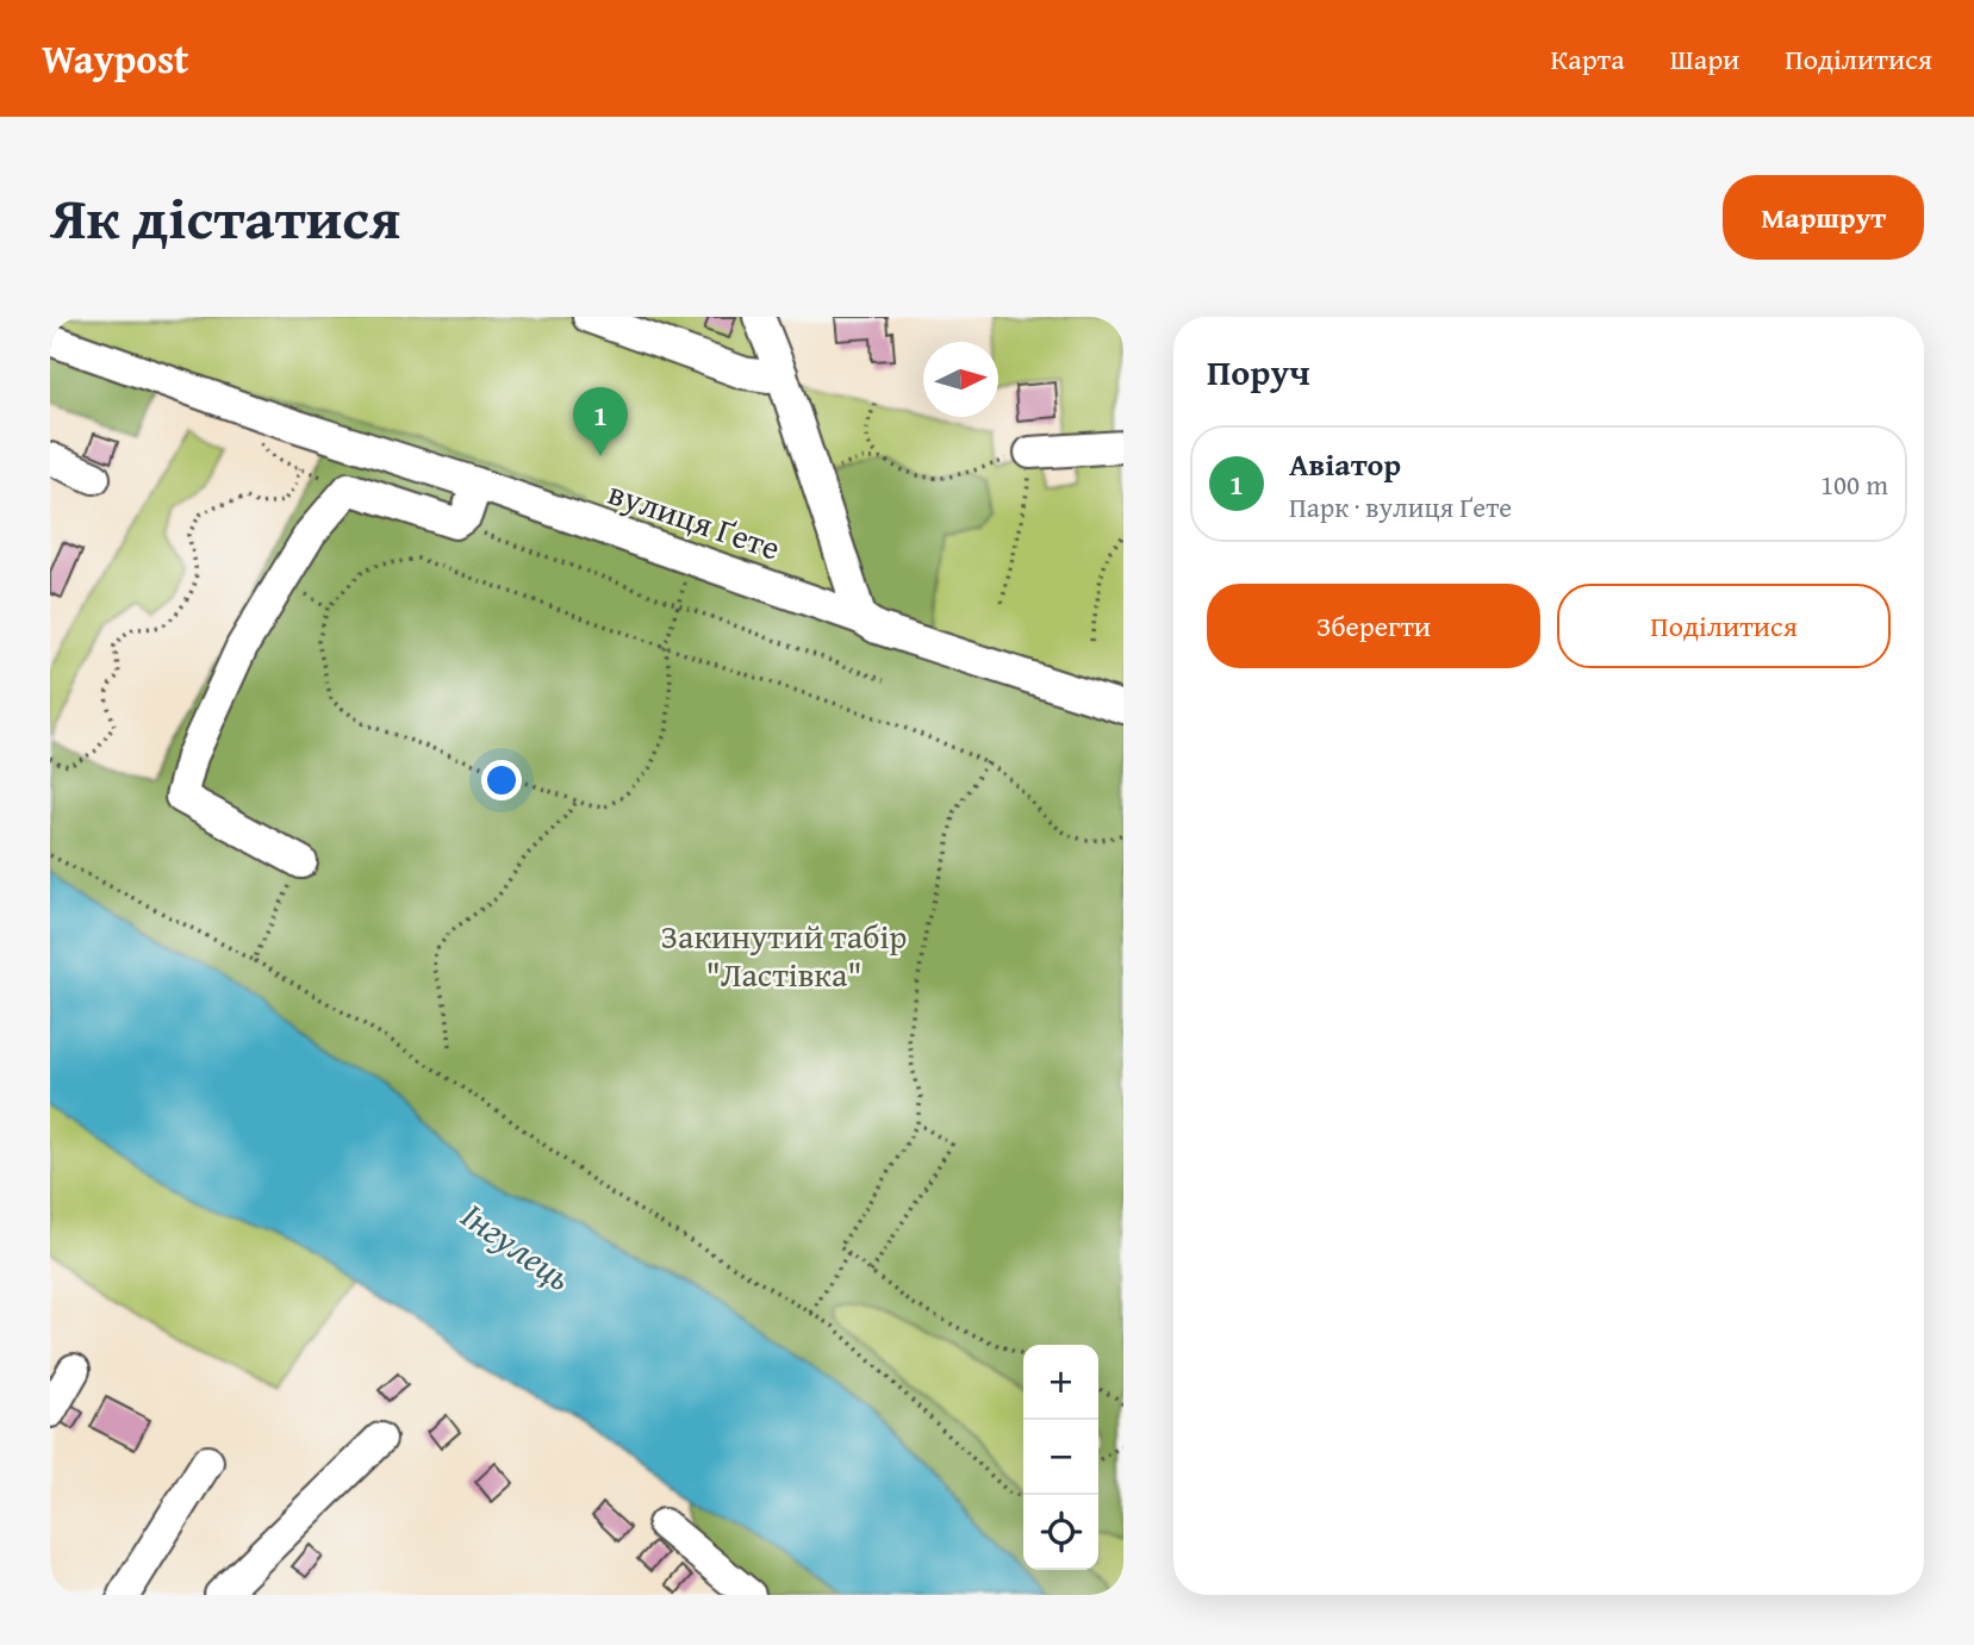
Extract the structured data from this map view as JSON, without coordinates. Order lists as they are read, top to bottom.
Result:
{
  "streets": {
    "street": ["вулиця Ґете"]
  },
  "water": ["Інгулець"],
  "parks": ["Закинутий табір \"Ластівка\""],
  "north": "right",
  "page": {
    "header": "Waypost",
    "nav": ["Карта", "Шари", "Поділитися"],
    "title": "Як дістатися",
    "buttons": [
      "Маршрут",
      ["Зберегти", "Поділитися"]
    ],
    "heading": "Поруч",
    "pins": "1",
    "list": [
      {
        "mark": "1",
        "name": "Авіатор",
        "note": "Парк · вулиця Ґете",
        "value": "100 m"
      }
    ],
    "map_buttons": ["+", "−"]
  }
}
